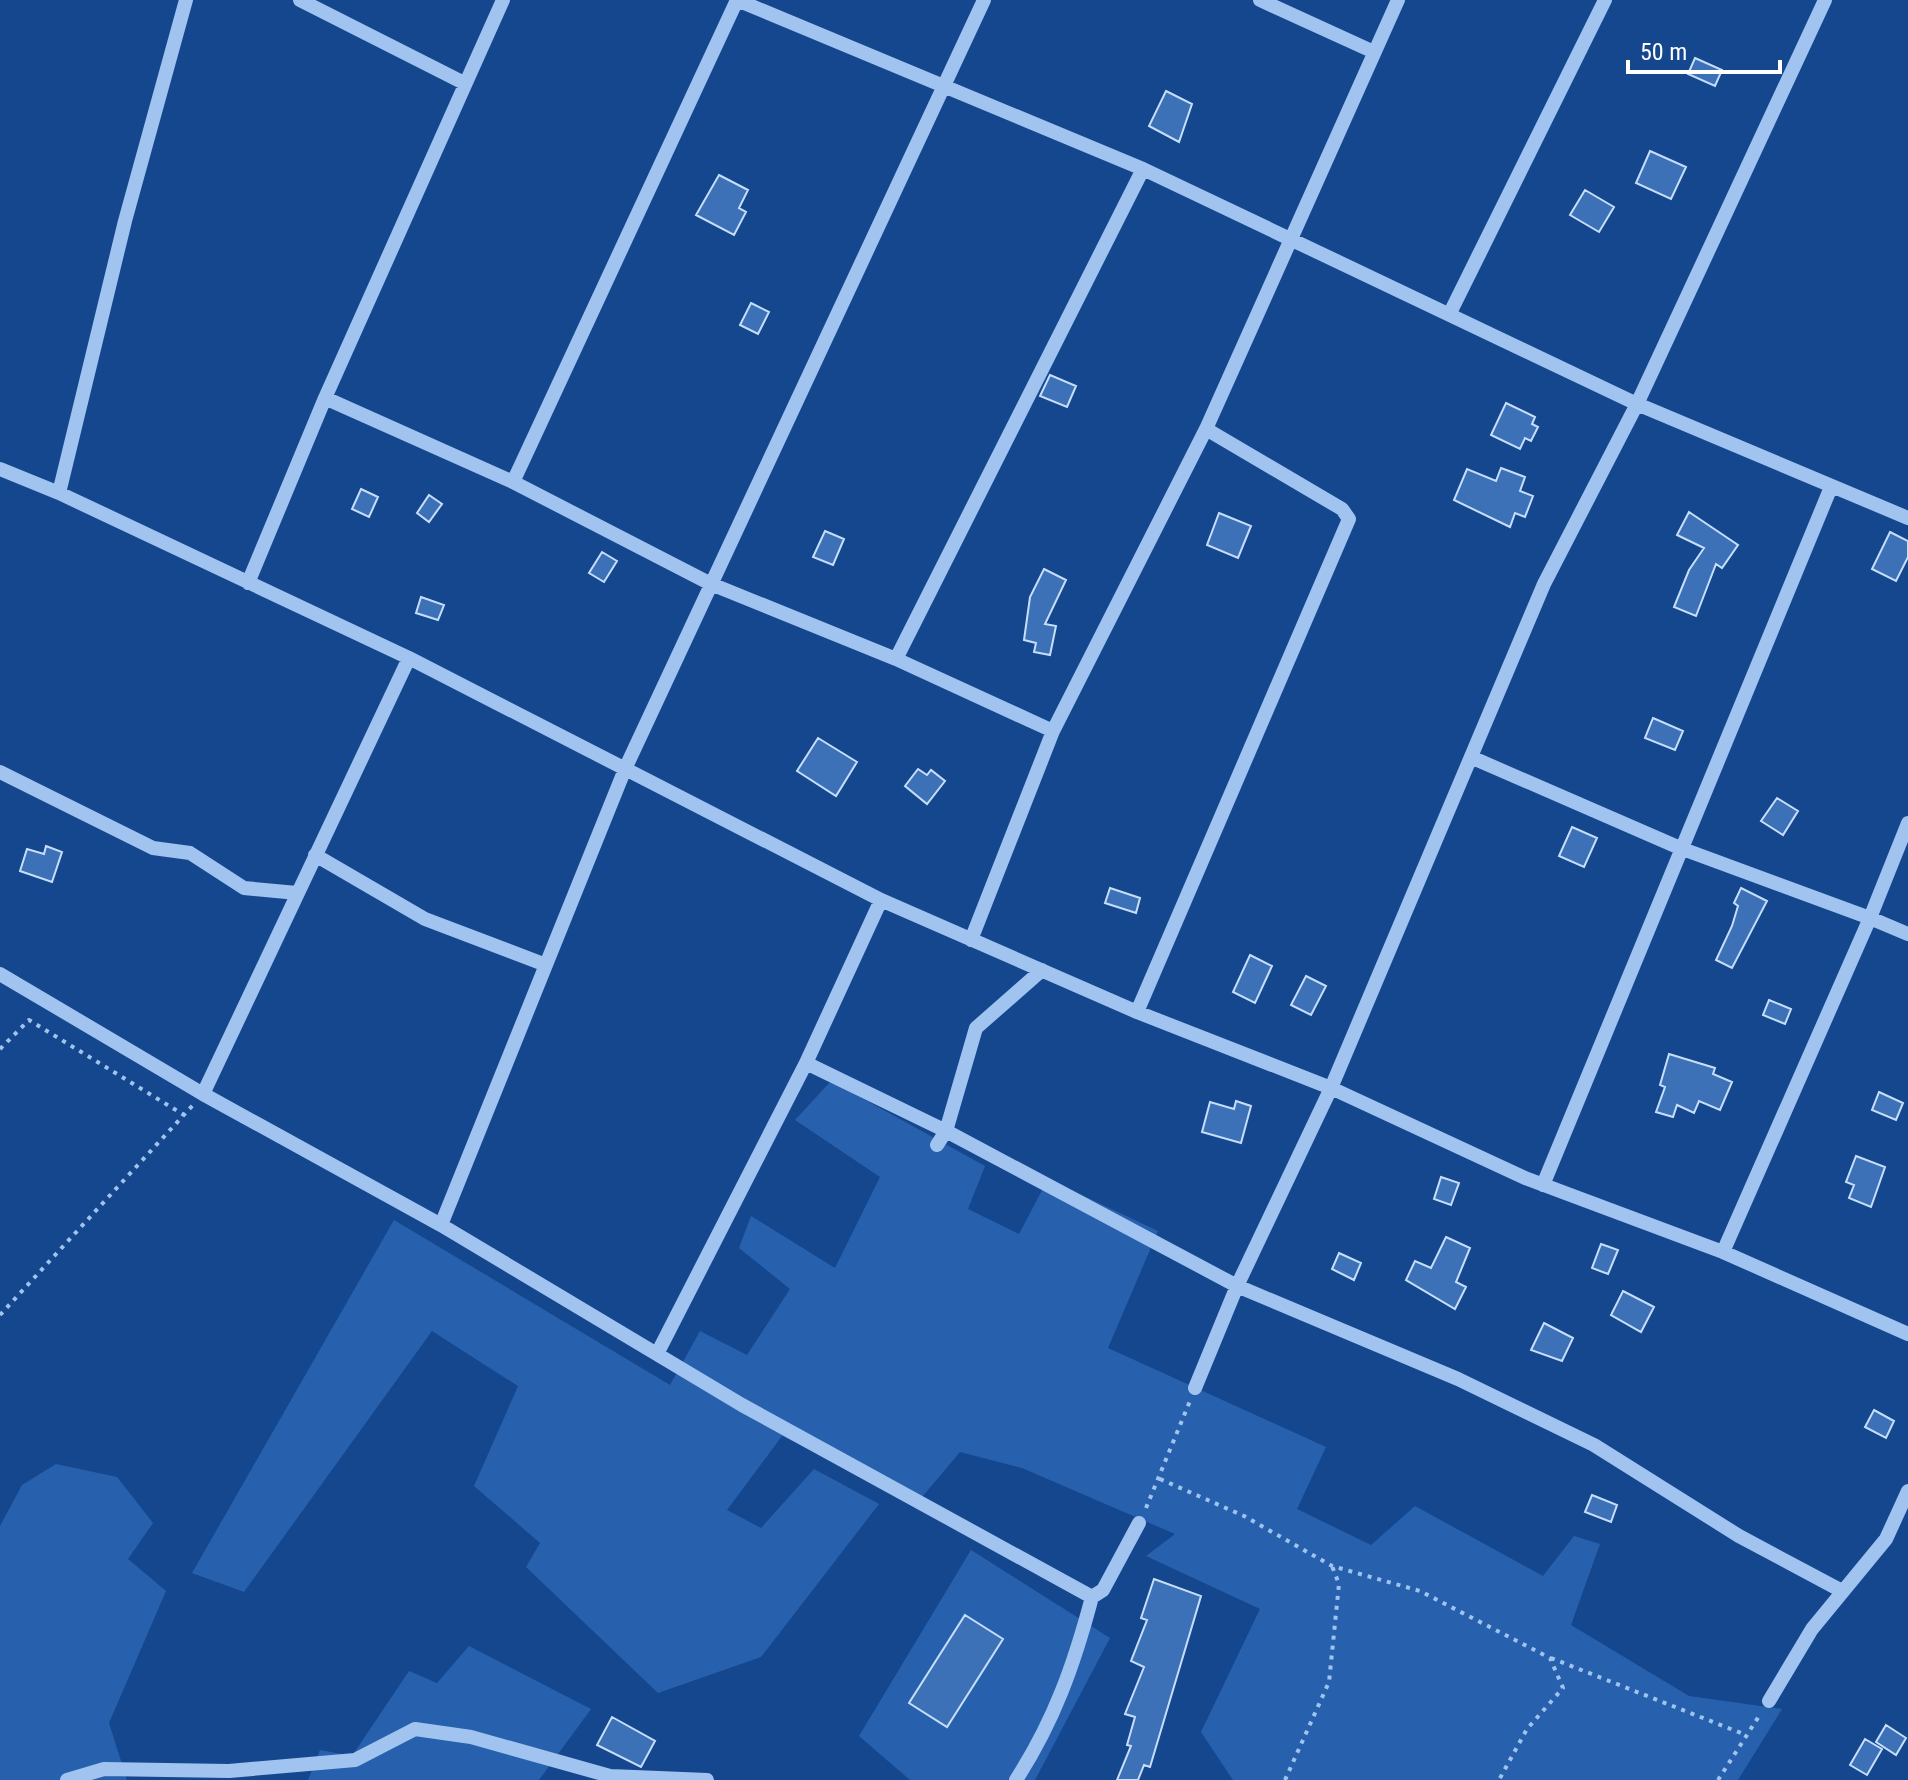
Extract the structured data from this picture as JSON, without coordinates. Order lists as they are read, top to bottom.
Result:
{
  "scale_bar": "50 m"
}
